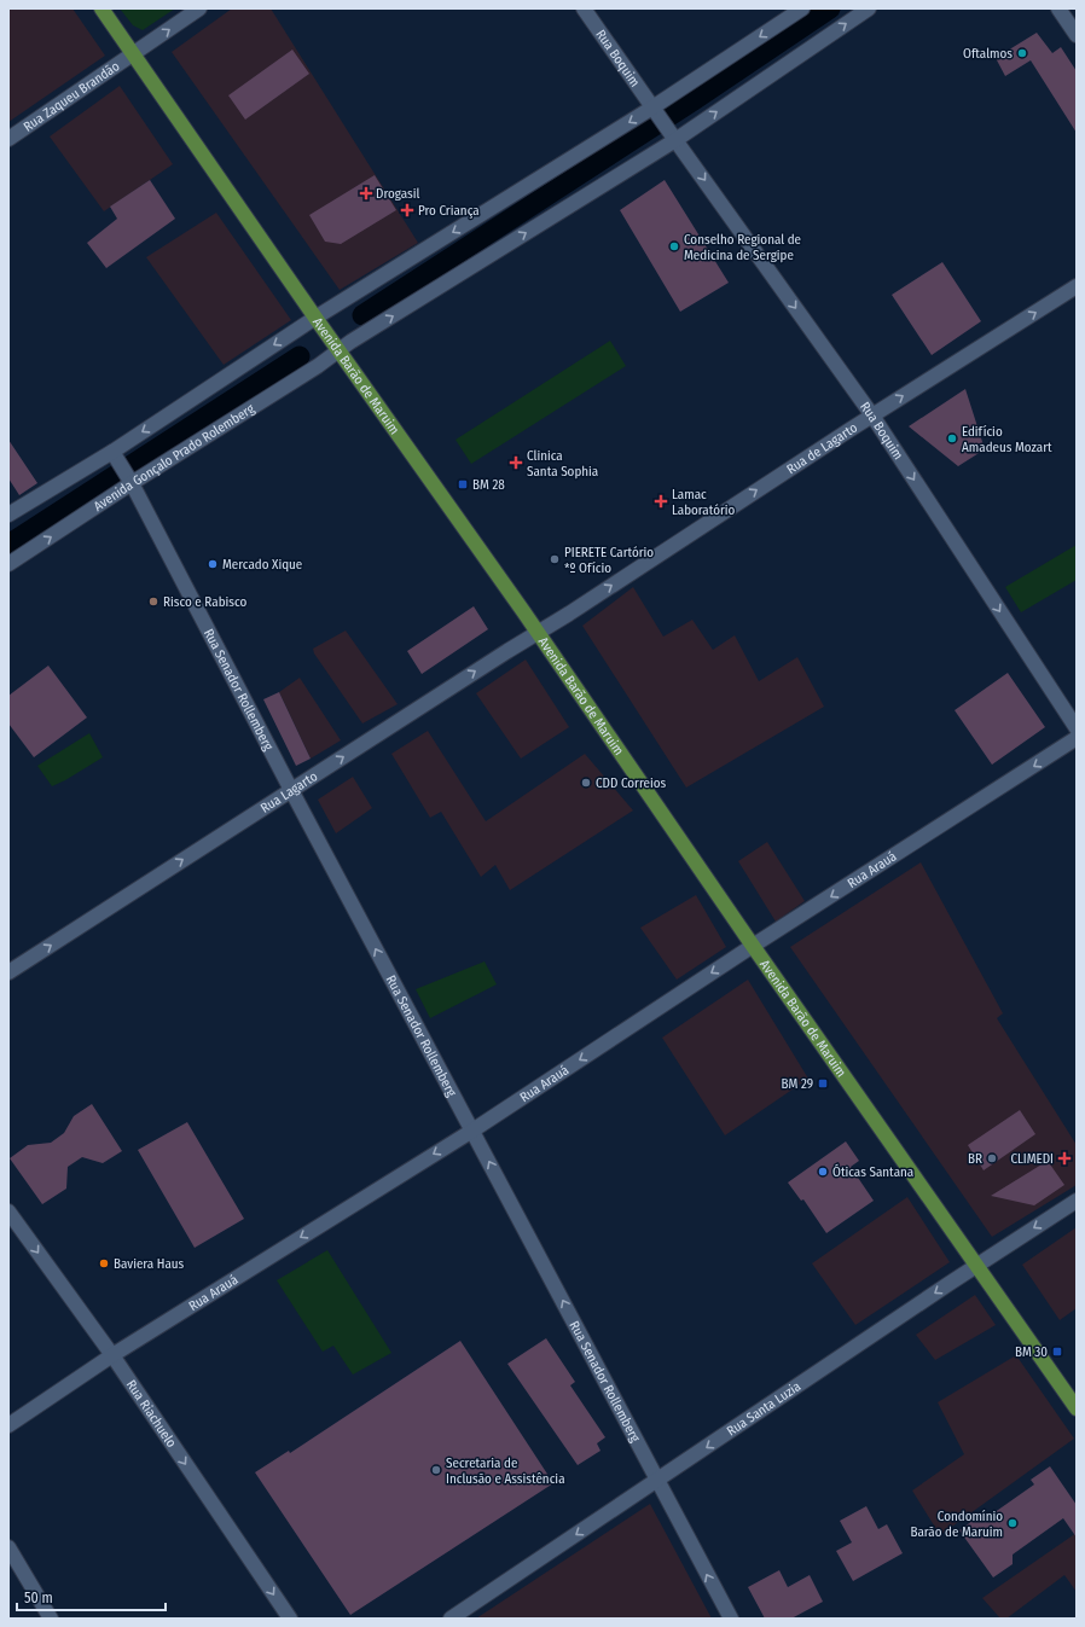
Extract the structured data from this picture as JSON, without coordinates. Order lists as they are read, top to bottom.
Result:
{
  "streets": {
    "main road": ["Avenida Barão de Maruim"],
    "street": [
      "Rua Boquim",
      "Rua Zaqueu Brandão",
      "Rua de Lagarto",
      "Avenida Gonçalo Prado Rolemberg",
      "Rua Senador Rollemberg",
      "Rua Lagarto",
      "Rua Arauá",
      "Rua Santa Luzia",
      "Rua Riachuelo"
    ]
  },
  "crossings": [
    ["Rua Boquim", "Rua de Lagarto"],
    ["Rua Boquim", "Avenida Gonçalo Prado Rolemberg"],
    ["Rua Zaqueu Brandão", "Avenida Barão de Maruim"],
    ["Avenida Barão de Maruim", "Avenida Gonçalo Prado Rolemberg"],
    ["Avenida Barão de Maruim", "Rua Lagarto"],
    ["Avenida Barão de Maruim", "Rua Arauá"],
    ["Avenida Barão de Maruim", "Rua Santa Luzia"],
    ["Rua de Lagarto", "Rua Lagarto"],
    ["Avenida Gonçalo Prado Rolemberg", "Rua Senador Rollemberg"],
    ["Rua Senador Rollemberg", "Rua Lagarto"],
    ["Rua Senador Rollemberg", "Rua Arauá"],
    ["Rua Senador Rollemberg", "Rua Santa Luzia"],
    ["Rua Arauá", "Rua Riachuelo"]
  ],
  "one_way": [
    "Rua Boquim",
    "Rua de Lagarto",
    "Rua Senador Rollemberg",
    "Rua Lagarto",
    "Rua Arauá",
    "Rua Santa Luzia",
    "Rua Riachuelo"
  ],
  "places": {
    "other": [
      "Oftalmos",
      "Conselho Regional de Medicina de Sergipe",
      "Edifício Amadeus Mozart",
      "PIERETE Cartório *º Ofício",
      "Mercado Xique",
      "Risco e Rabisco",
      "CDD Correios",
      "BR",
      "Óticas Santana",
      "Baviera Haus",
      "Secretaria de Inclusão e Assistência",
      "Condomínio Barão de Maruim"
    ],
    "health": [
      "Drogasil",
      "Pro Criança",
      "Clinica Santa Sophia",
      "Lamac Laboratório",
      "CLIMEDI"
    ],
    "transit": ["BM 28", "BM 29", "BM 30"]
  },
  "scale_bar": "50 m"
}
